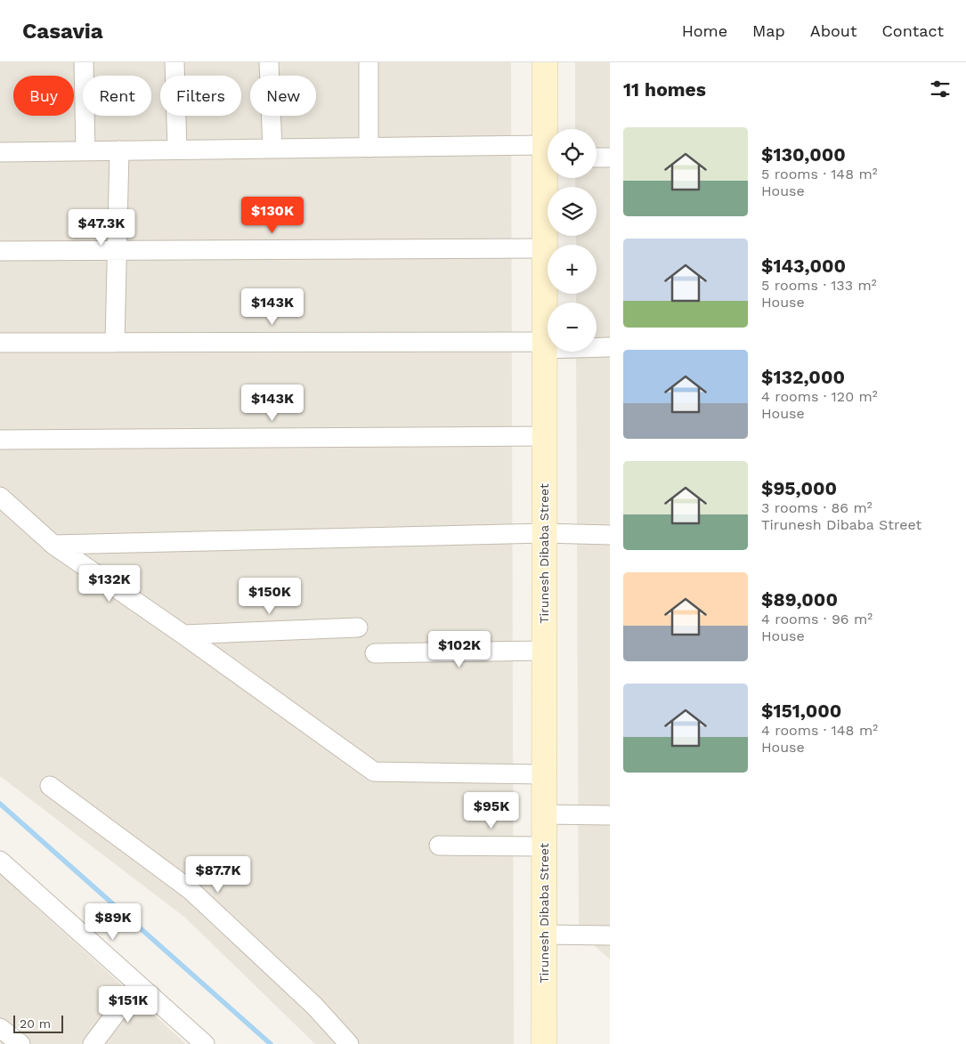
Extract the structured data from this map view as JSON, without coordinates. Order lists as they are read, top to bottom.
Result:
{
  "streets": {
    "main road": ["Tirunesh Dibaba Street"]
  },
  "scale_bar": "20 m",
  "page": {
    "header": "Casavia",
    "nav": [
      "Home",
      "Map",
      "About",
      "Contact"
    ],
    "heading": "11 homes",
    "chip": [
      "Buy",
      "Rent",
      "Filters",
      "New"
    ],
    "list": [
      {
        "name": "$130,000",
        "note": "5 rooms · 148 m² · House"
      },
      {
        "name": "$143,000",
        "note": "5 rooms · 133 m² · House"
      },
      {
        "name": "$132,000",
        "note": "4 rooms · 120 m² · House"
      },
      {
        "name": "$95,000",
        "note": "3 rooms · 86 m² · Tirunesh Dibaba Street"
      },
      {
        "name": "$89,000",
        "note": "4 rooms · 96 m² · House"
      },
      {
        "name": "$151,000",
        "note": "4 rooms · 148 m² · House"
      }
    ],
    "map_buttons": ["+", "−"],
    "price": [
      "$130K",
      "$47.3K",
      "$143K",
      "$143K",
      "$132K",
      "$150K",
      "$102K",
      "$95K",
      "$87.7K",
      "$89K",
      "$151K"
    ],
    "scale": "20 m"
  }
}
